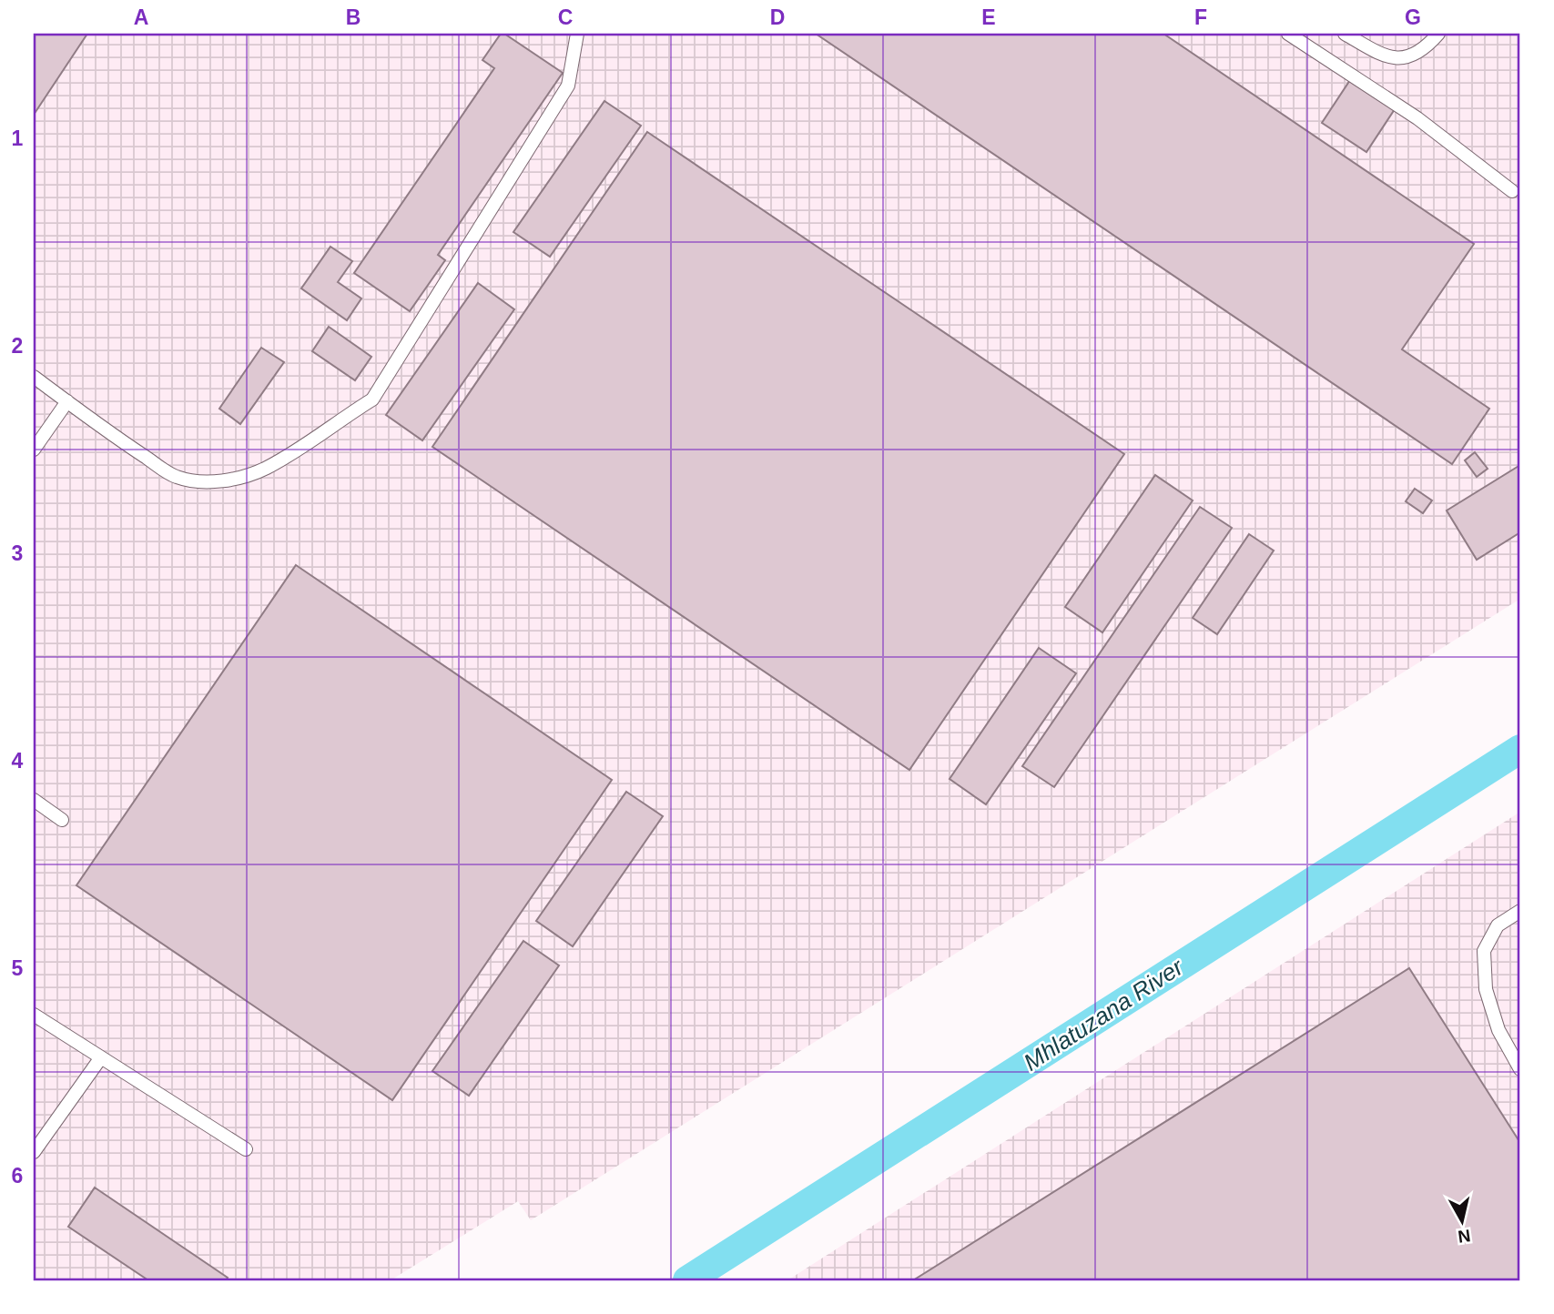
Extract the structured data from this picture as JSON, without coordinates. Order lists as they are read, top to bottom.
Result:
{
  "water": ["Mhlatuzana River"],
  "north": "bottom",
  "grid": {
    "columns": [
      "A",
      "B",
      "C",
      "D",
      "E",
      "F",
      "G"
    ],
    "rows": [
      "1",
      "2",
      "3",
      "4",
      "5",
      "6"
    ]
  }
}
